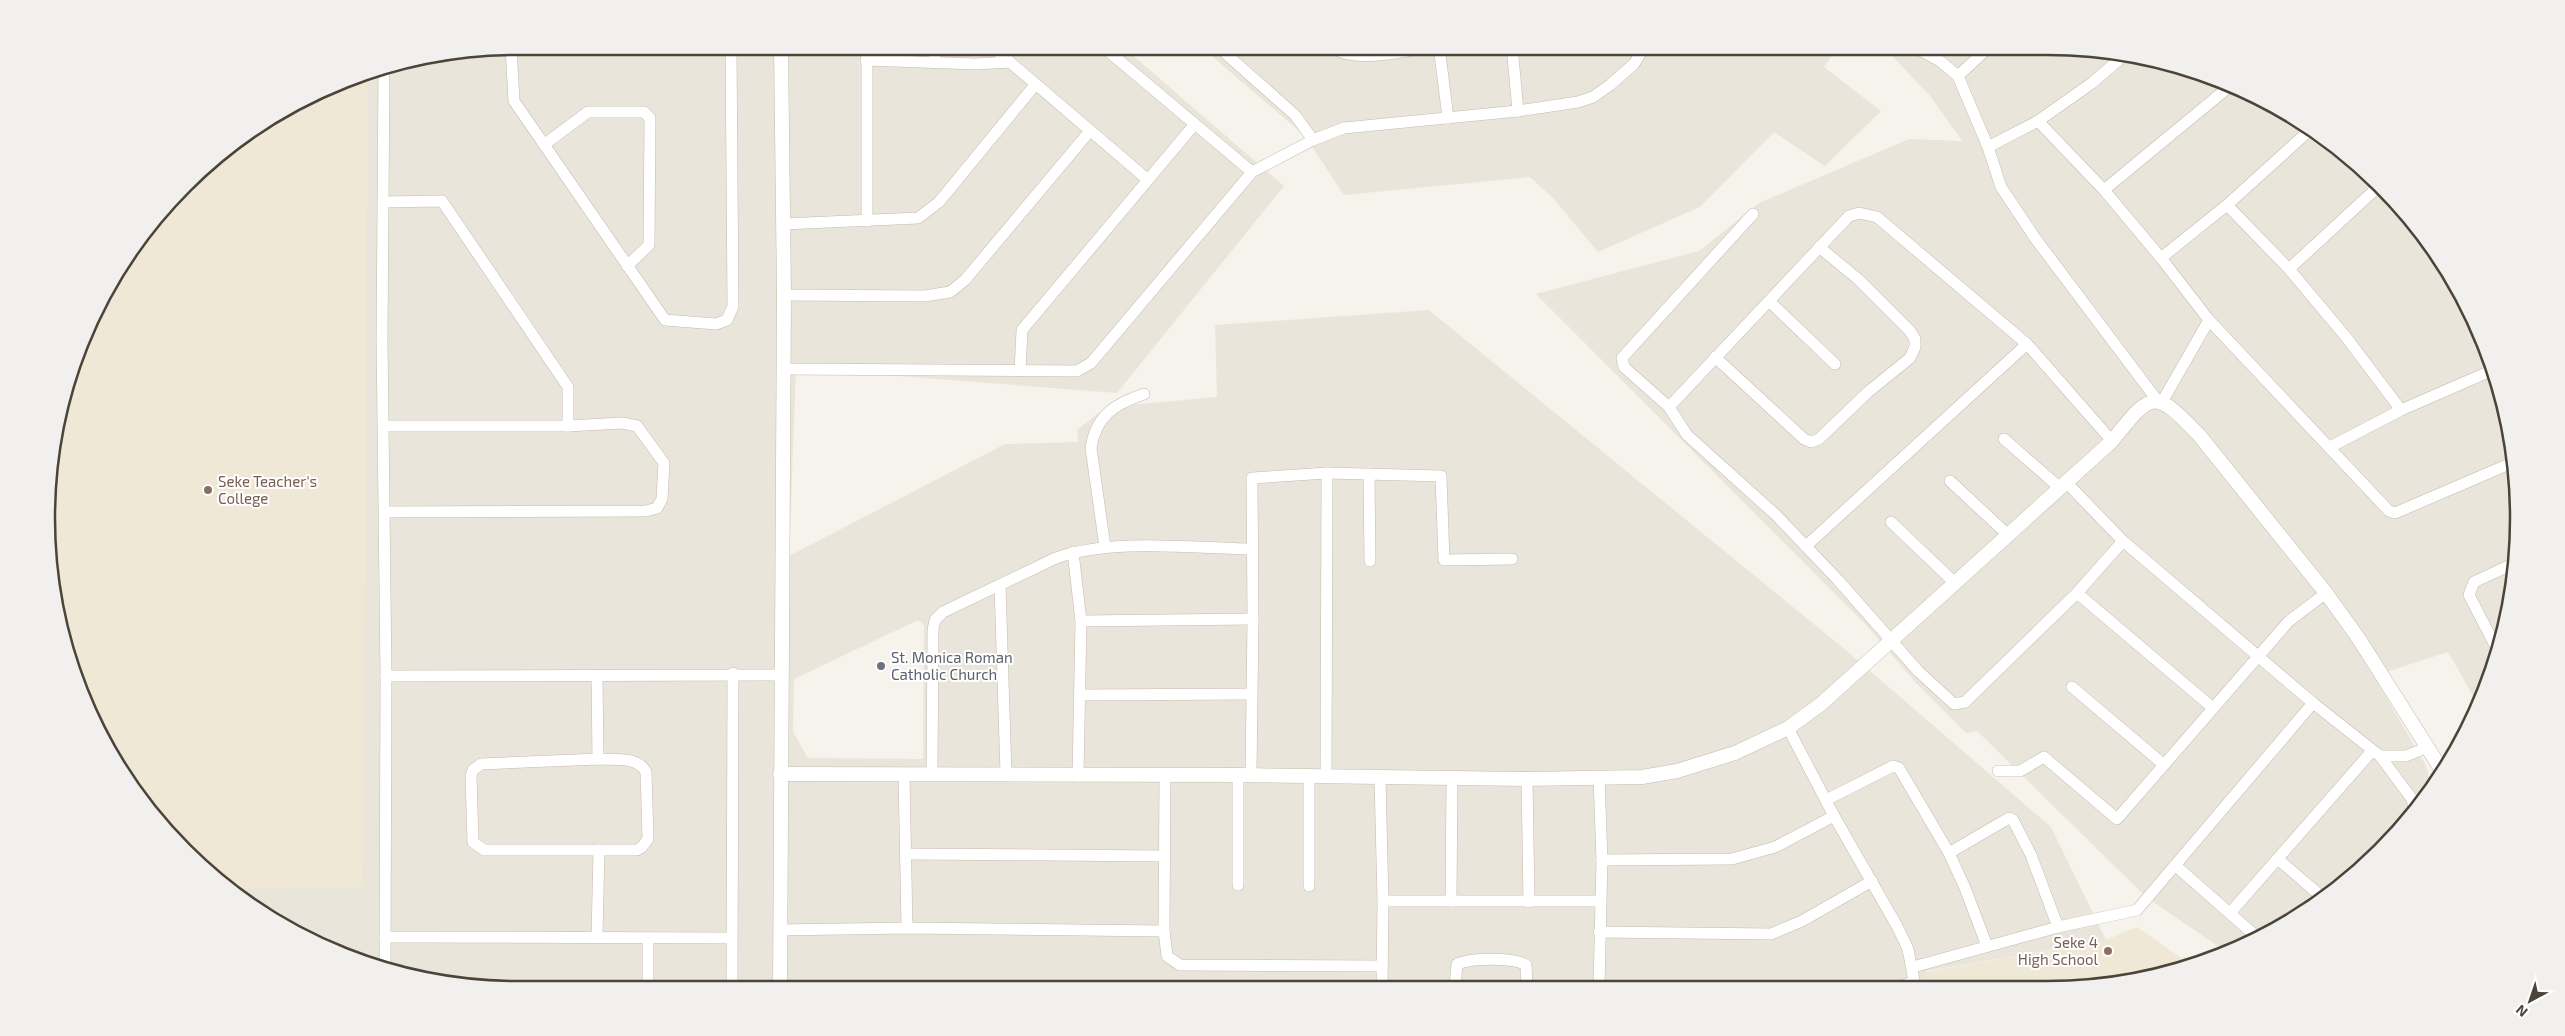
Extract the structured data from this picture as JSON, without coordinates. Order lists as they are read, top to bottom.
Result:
{
  "places": ["Seke Teacher's College", "St. Monica Roman Catholic Church", "Seke 4 High School"],
  "north": "bottom left"
}
